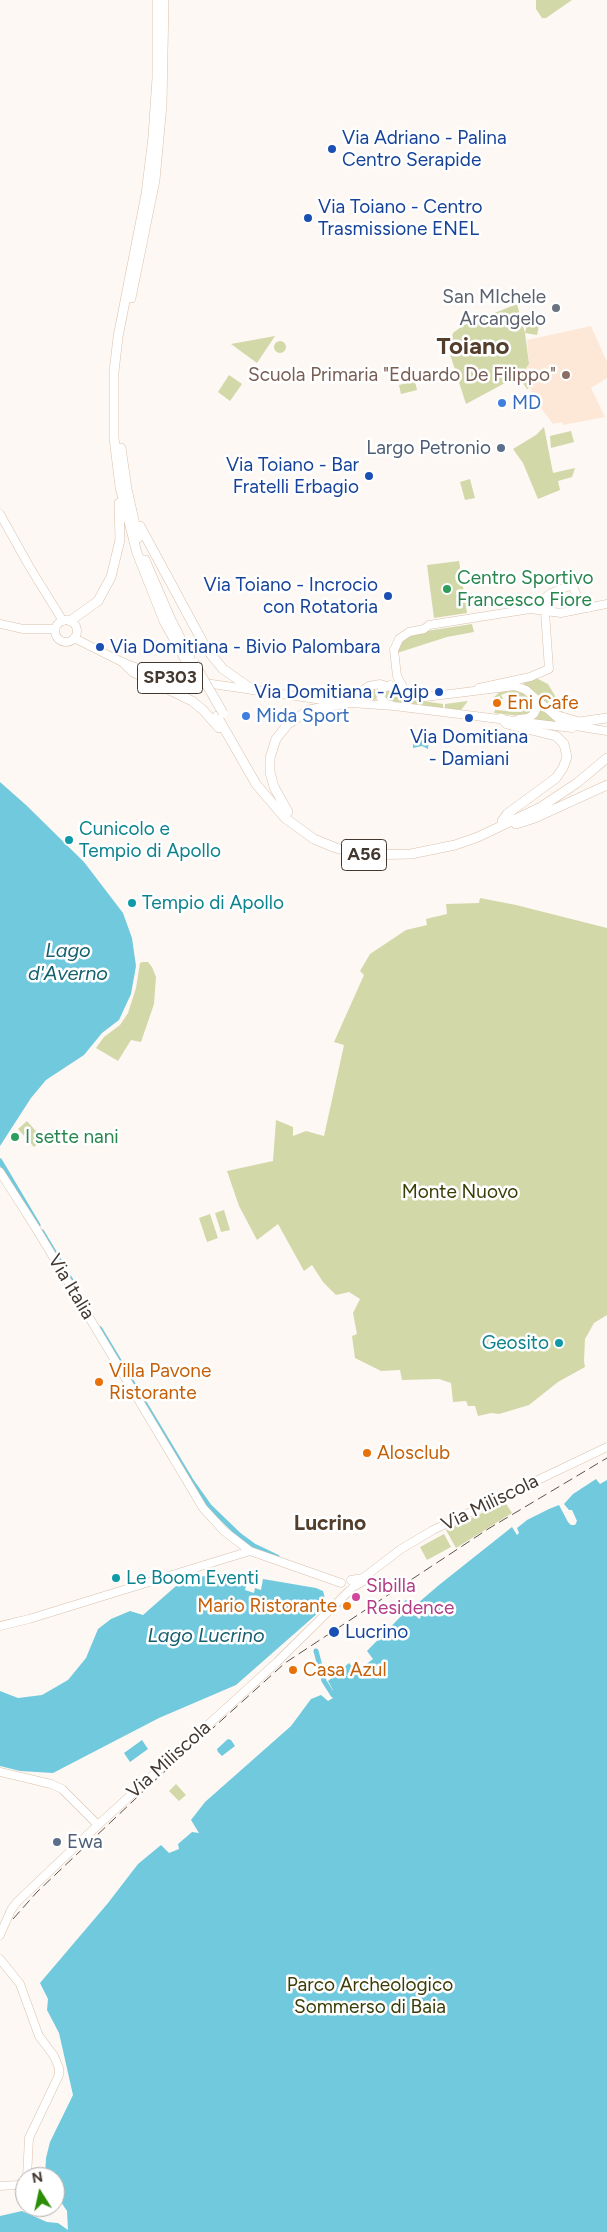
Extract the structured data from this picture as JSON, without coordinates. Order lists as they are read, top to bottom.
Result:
{
  "streets": {
    "highway": ["A56"],
    "main road": ["SP303", "Via Italia", "Via Miliscola"]
  },
  "crossings": [
    ["Via Italia", "Via Miliscola"]
  ],
  "districts": ["Toiano", "Lucrino"],
  "water": ["Lago d'Averno", "Lago Lucrino"],
  "parks": ["Monte Nuovo", "Parco Archeologico Sommerso di Baia"],
  "places": [
    "Via Adriano - Palina Centro Serapide",
    "Via Toiano - Centro Trasmissione ENEL",
    "San MIchele Arcangelo",
    "Scuola Primaria \"Eduardo De Filippo\"",
    "MD",
    "Largo Petronio",
    "Via Toiano - Bar Fratelli Erbagio",
    "Centro Sportivo Francesco Fiore",
    "Via Toiano - Incrocio con Rotatoria",
    "Via Domitiana - Bivio Palombara",
    "Via Domitiana - Agip",
    "Eni Cafe",
    "Mida Sport",
    "Via Domitiana - Damiani",
    "Cunicolo e Tempio di Apollo",
    "Tempio di Apollo",
    "I sette nani",
    "Geosito",
    "Villa Pavone Ristorante",
    "Alosclub",
    "Le Boom Eventi",
    "Sibilla Residence",
    "Mario Ristorante",
    "Lucrino",
    "Casa Azul",
    "Ewa"
  ],
  "north": "top"
}
